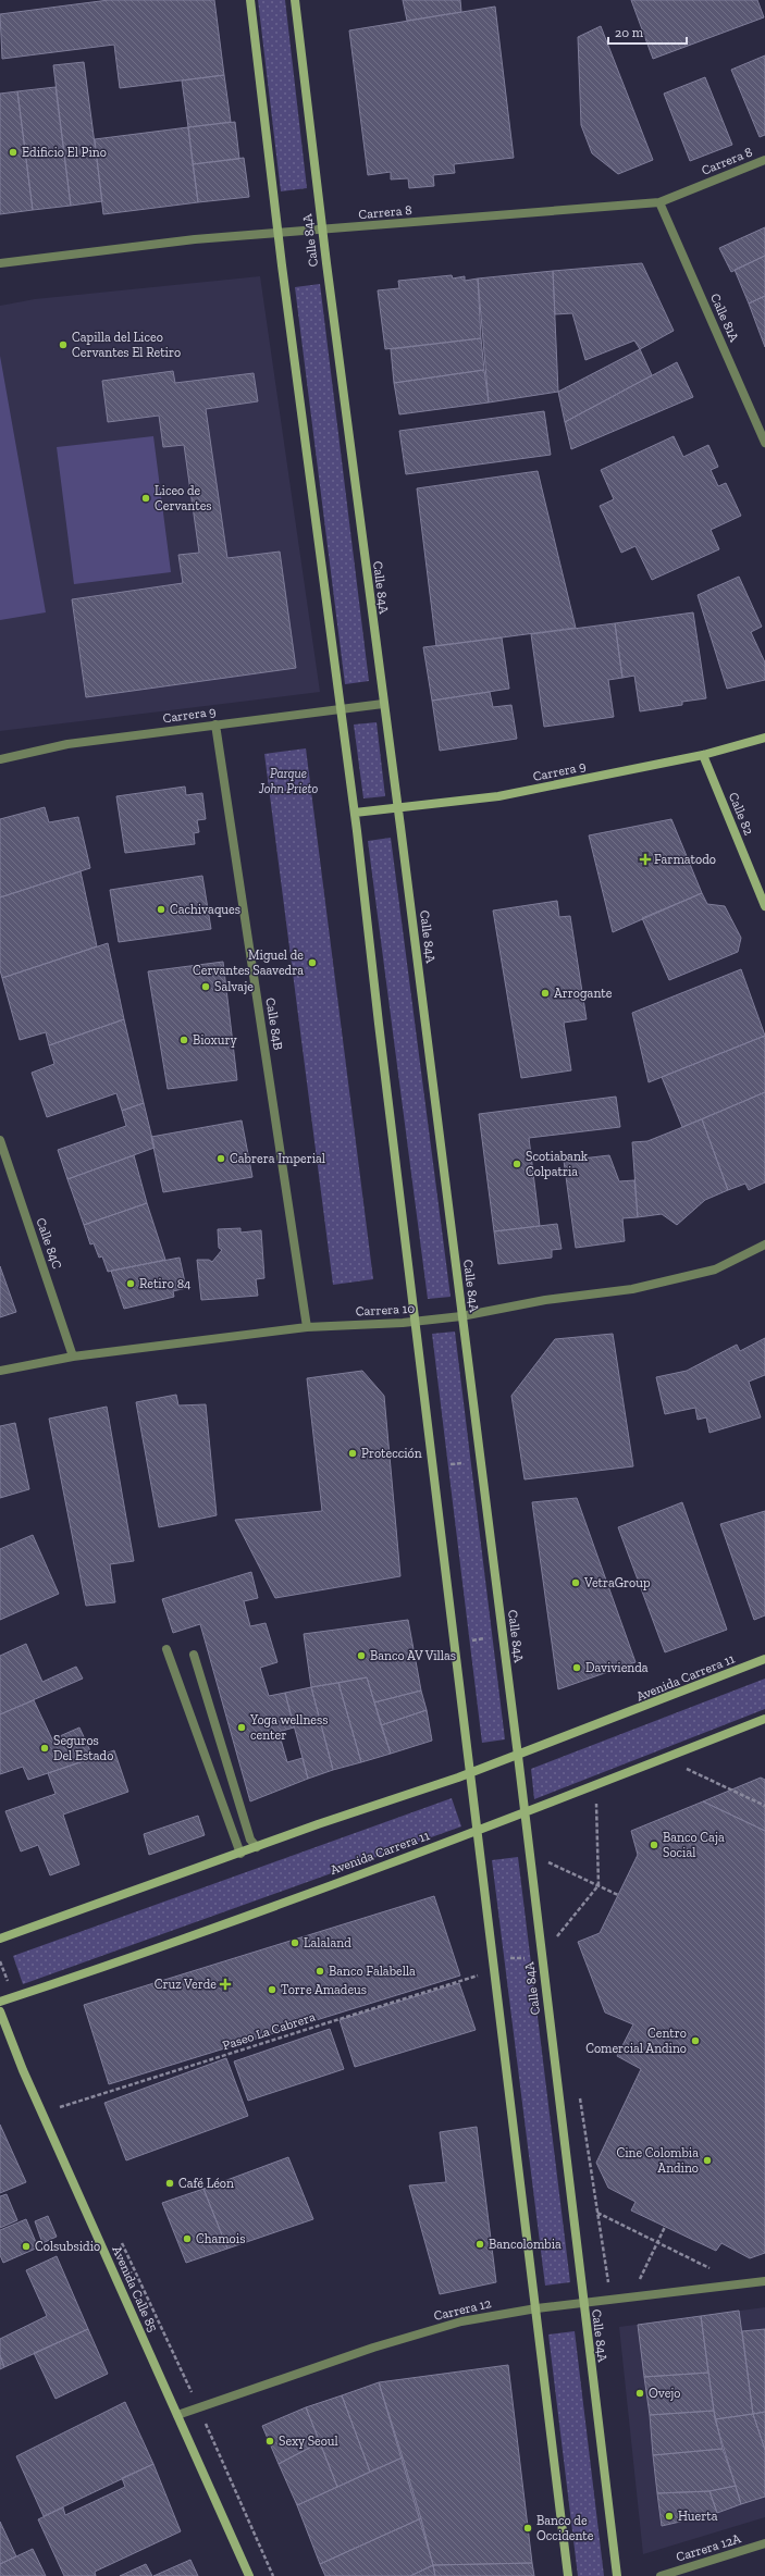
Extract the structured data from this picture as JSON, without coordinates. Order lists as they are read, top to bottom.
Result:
{
  "streets": {
    "street": [
      "Carrera 8",
      "Calle 84A",
      "Calle 81A",
      "Carrera 9",
      "Calle 82",
      "Calle 84B",
      "Calle 84C",
      "Carrera 10",
      "Avenida Carrera 11",
      "Avenida Calle 85",
      "Carrera 12",
      "Carrera 12A"
    ],
    "path": ["Paseo La Cabrera"]
  },
  "crossings": [
    ["Carrera 8", "Calle 84A"],
    ["Carrera 8", "Calle 81A"],
    ["Calle 84A", "Carrera 9"],
    ["Calle 84A", "Carrera 10"],
    ["Calle 84A", "Avenida Carrera 11"],
    ["Calle 84A", "Carrera 12"],
    ["Carrera 9", "Calle 82"],
    ["Carrera 9", "Calle 84B"],
    ["Calle 84B", "Carrera 10"],
    ["Calle 84C", "Carrera 10"],
    ["Avenida Calle 85", "Carrera 12"]
  ],
  "parks": ["Parque John Prieto"],
  "places": {
    "other": [
      "Edificio El Pino",
      "Capilla del Liceo Cervantes El Retiro",
      "Liceo de Cervantes",
      "Cachivaques",
      "Miguel de Cervantes Saavedra",
      "Salvaje",
      "Arrogante",
      "Bioxury",
      "Cabrera Imperial",
      "Scotiabank Colpatria",
      "Retiro 84",
      "Protección",
      "VetraGroup",
      "Banco AV Villas",
      "Davivienda",
      "Yoga wellness center",
      "Seguros Del Estado",
      "Banco Caja Social",
      "Lalaland",
      "Banco Falabella",
      "Torre Amadeus",
      "Centro Comercial Andino",
      "Cine Colombia Andino",
      "Café Léon",
      "Chamois",
      "Bancolombia",
      "Colsubsidio",
      "Ovejo",
      "Sexy Seoul",
      "Huerta",
      "Banco de Occidente"
    ],
    "health": ["Farmatodo", "Cruz Verde"]
  },
  "scale_bar": "20 m"
}
